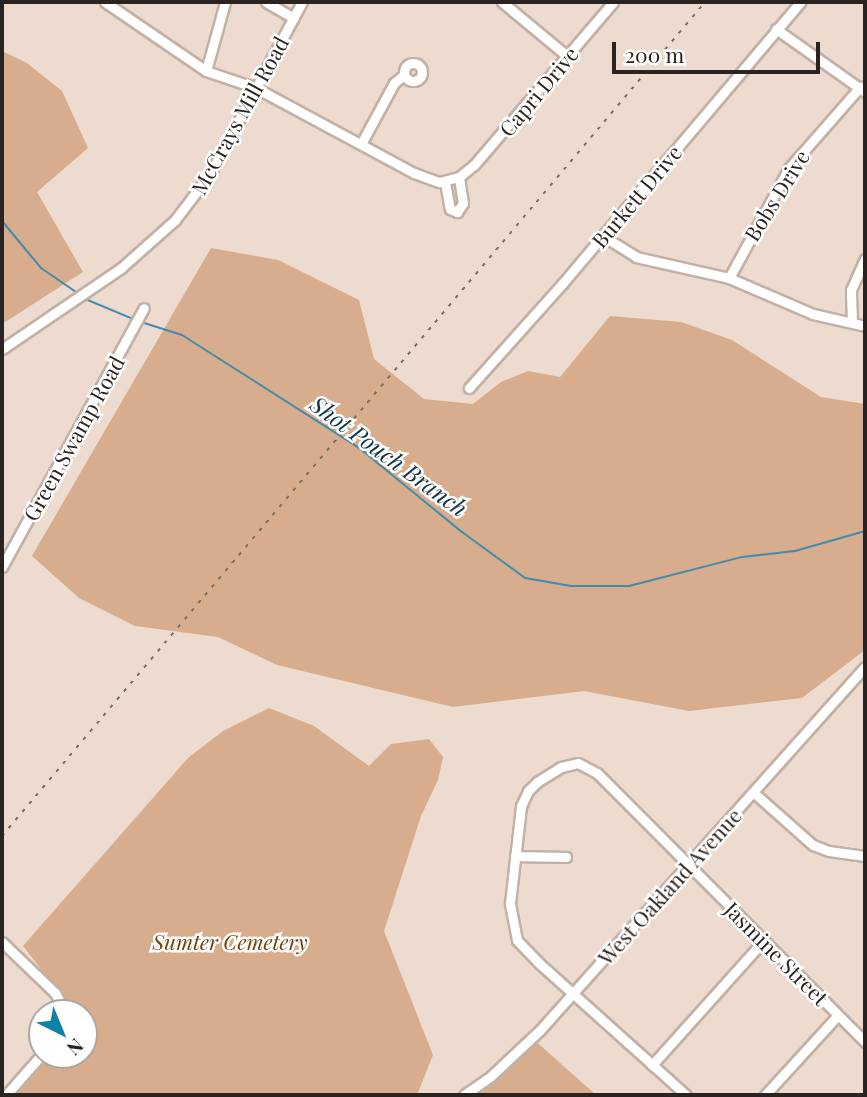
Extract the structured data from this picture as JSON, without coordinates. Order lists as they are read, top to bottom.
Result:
{
  "streets": {
    "street": [
      "Capri Drive",
      "McCrays Mill Road",
      "Bobs Drive",
      "Burkett Drive",
      "Green Swamp Road",
      "West Oakland Avenue",
      "Jasmine Street"
    ]
  },
  "crossings": [
    ["West Oakland Avenue", "Jasmine Street"]
  ],
  "water": ["Shot Pouch Branch"],
  "parks": ["Sumter Cemetery"],
  "scale_bar": "200 m",
  "north": "bottom right"
}
